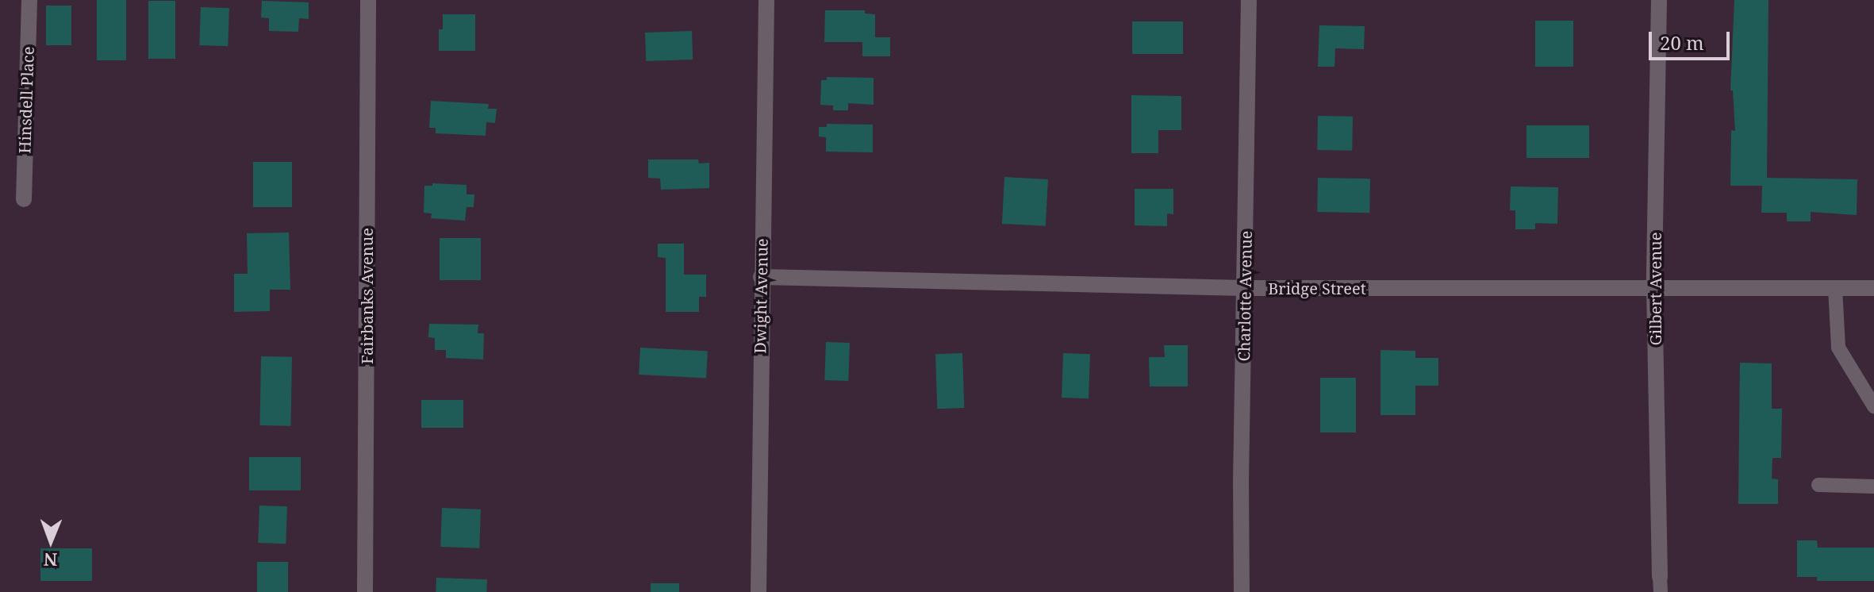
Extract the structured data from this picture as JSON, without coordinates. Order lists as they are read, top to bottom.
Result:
{
  "streets": {
    "street": [
      "Hinsdell Place",
      "Bridge Street",
      "Gilbert Avenue",
      "Fairbanks Avenue",
      "Dwight Avenue",
      "Charlotte Avenue"
    ]
  },
  "crossings": [
    ["Bridge Street", "Gilbert Avenue"],
    ["Bridge Street", "Dwight Avenue"],
    ["Bridge Street", "Charlotte Avenue"]
  ],
  "scale_bar": "20 m",
  "north": "bottom"
}
